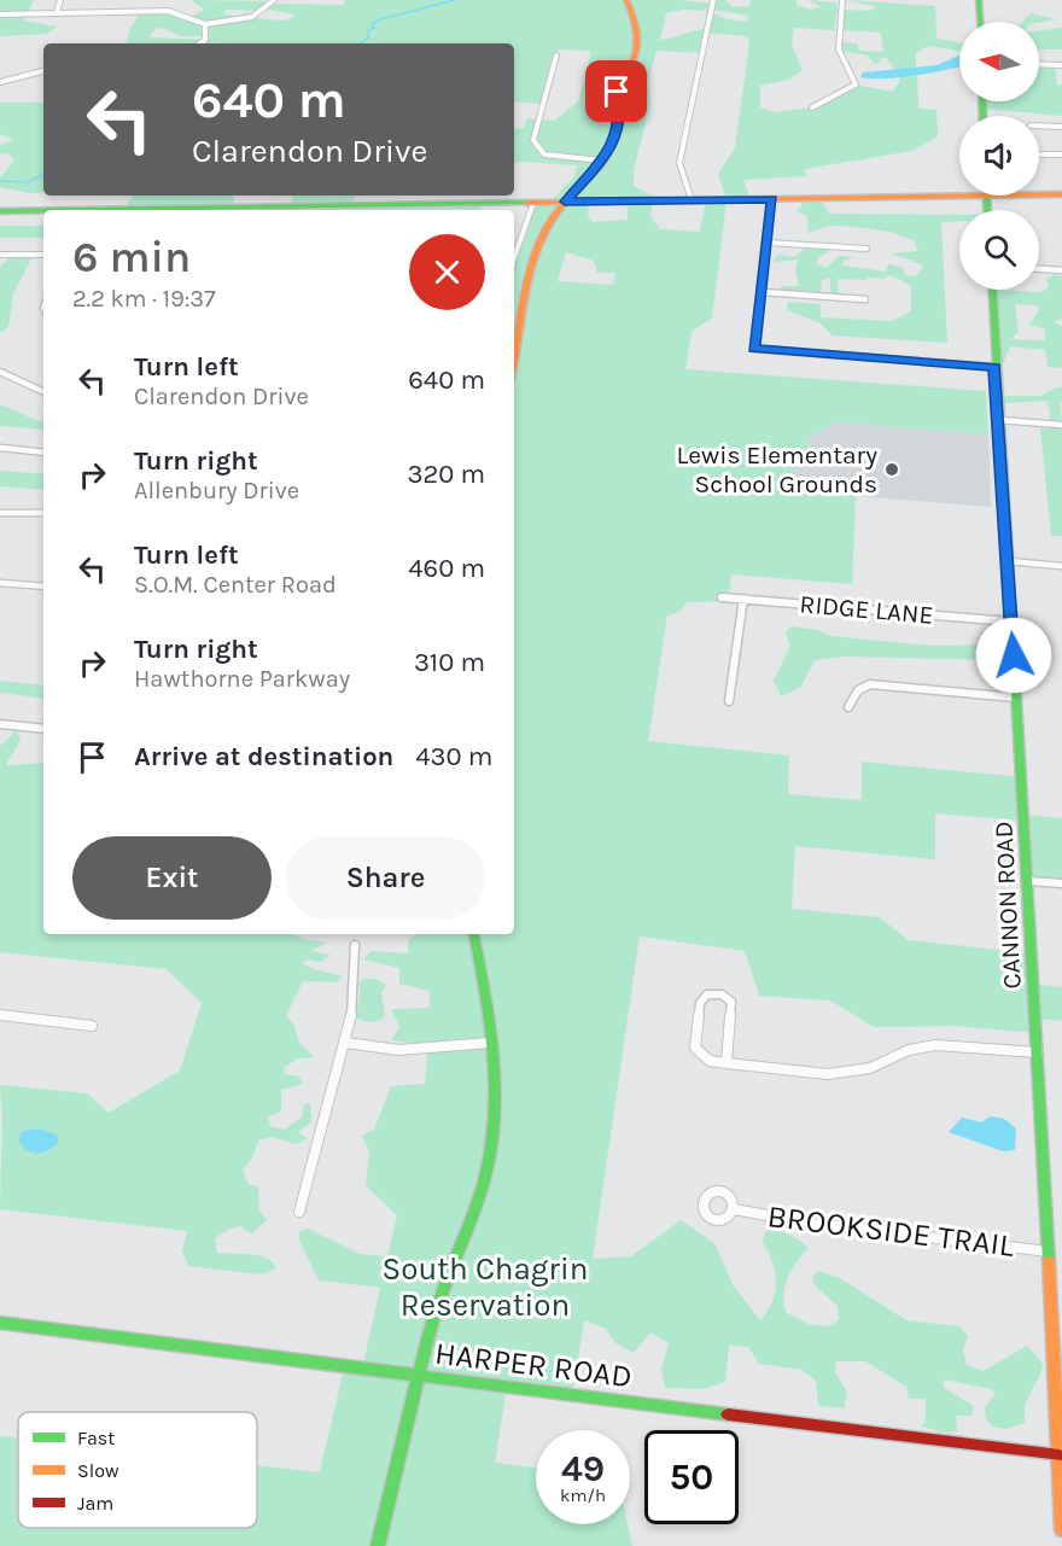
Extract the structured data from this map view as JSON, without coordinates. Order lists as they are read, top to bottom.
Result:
{
  "streets": {
    "main road": ["CANNON ROAD", "HARPER ROAD"],
    "street": ["RIDGE LANE", "BROOKSIDE TRAIL"]
  },
  "crossings": [
    ["RIDGE LANE", "CANNON ROAD"],
    ["CANNON ROAD", "BROOKSIDE TRAIL"],
    ["CANNON ROAD", "HARPER ROAD"]
  ],
  "parks": ["South Chagrin Reservation"],
  "places": ["Lewis Elementary School Grounds"],
  "legend": ["Fast", "Slow", "Jam"],
  "north": "left",
  "page": {
    "turn": ["640 m", "Clarendon Drive"],
    "heading": ["6 min", "2.2 km · 19:37"],
    "list": [
      {
        "name": "Turn left",
        "note": "Clarendon Drive",
        "value": "640 m"
      },
      {
        "name": "Turn right",
        "note": "Allenbury Drive",
        "value": "320 m"
      },
      {
        "name": "Turn left",
        "note": "S.O.M. Center Road",
        "value": "460 m"
      },
      {
        "name": "Turn right",
        "note": "Hawthorne Parkway",
        "value": "310 m"
      },
      {
        "name": "Arrive at destination",
        "value": "430 m"
      }
    ],
    "buttons": ["Exit", "Share"],
    "speed": "49 km/h",
    "limit": "50"
  }
}
